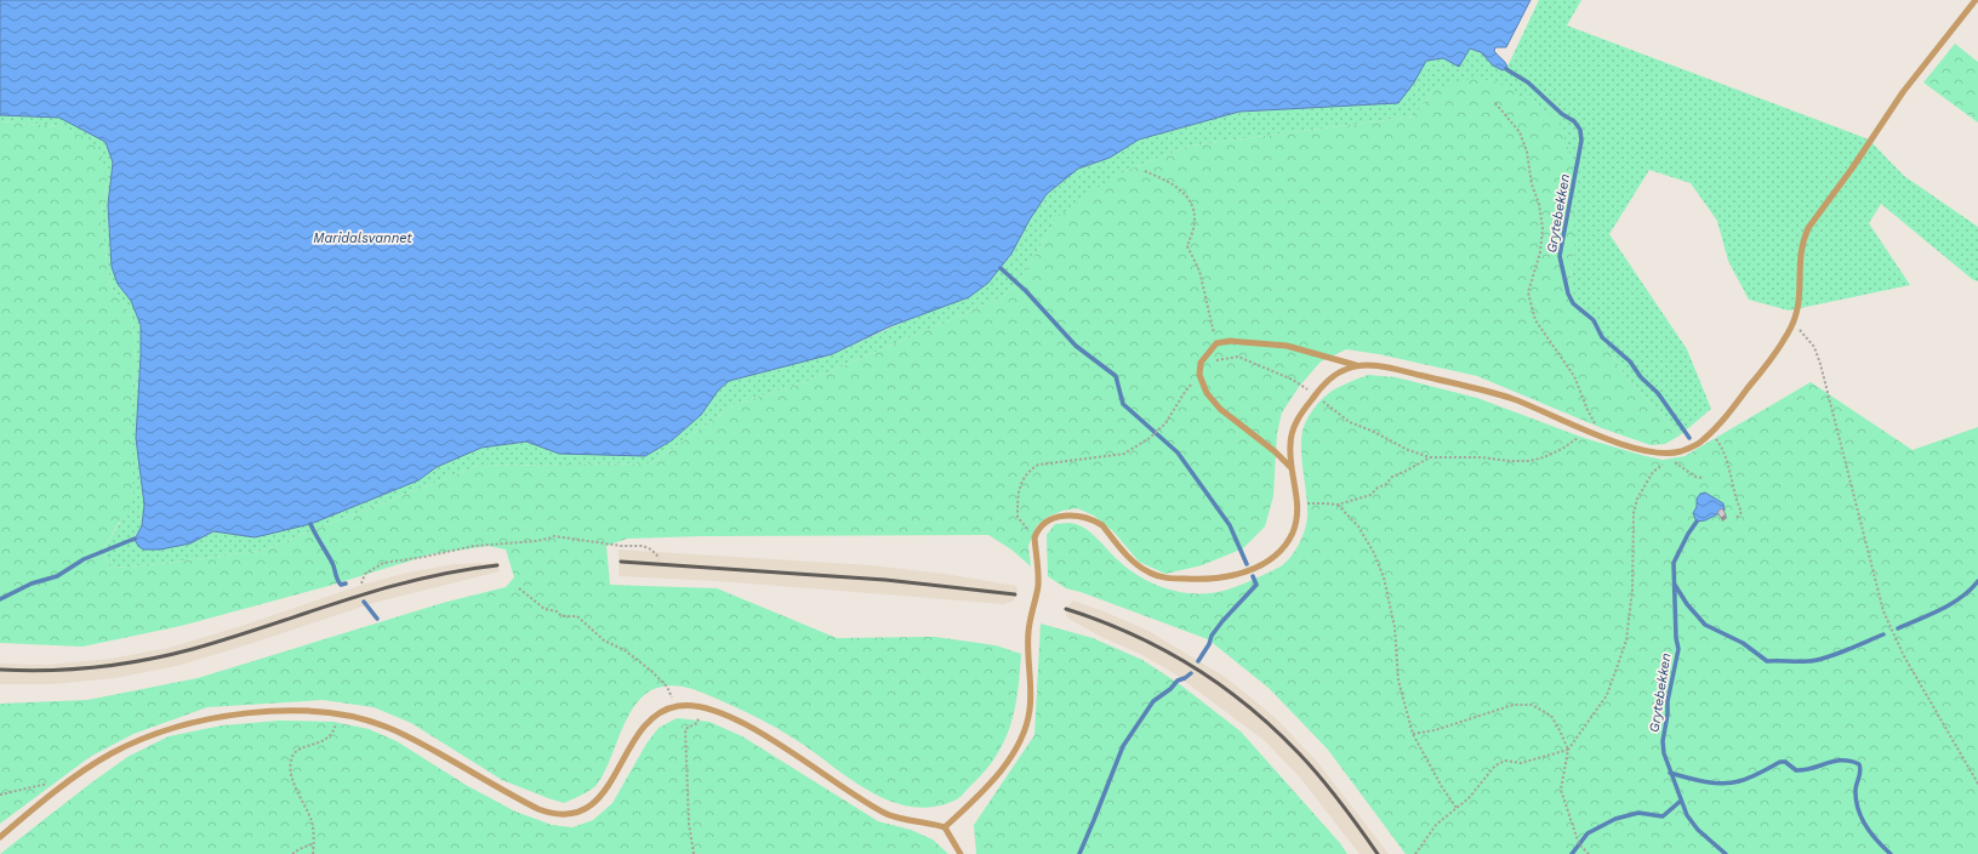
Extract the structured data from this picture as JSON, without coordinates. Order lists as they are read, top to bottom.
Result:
{
  "water": ["Grytebekken", "Maridalsvannet"]
}
